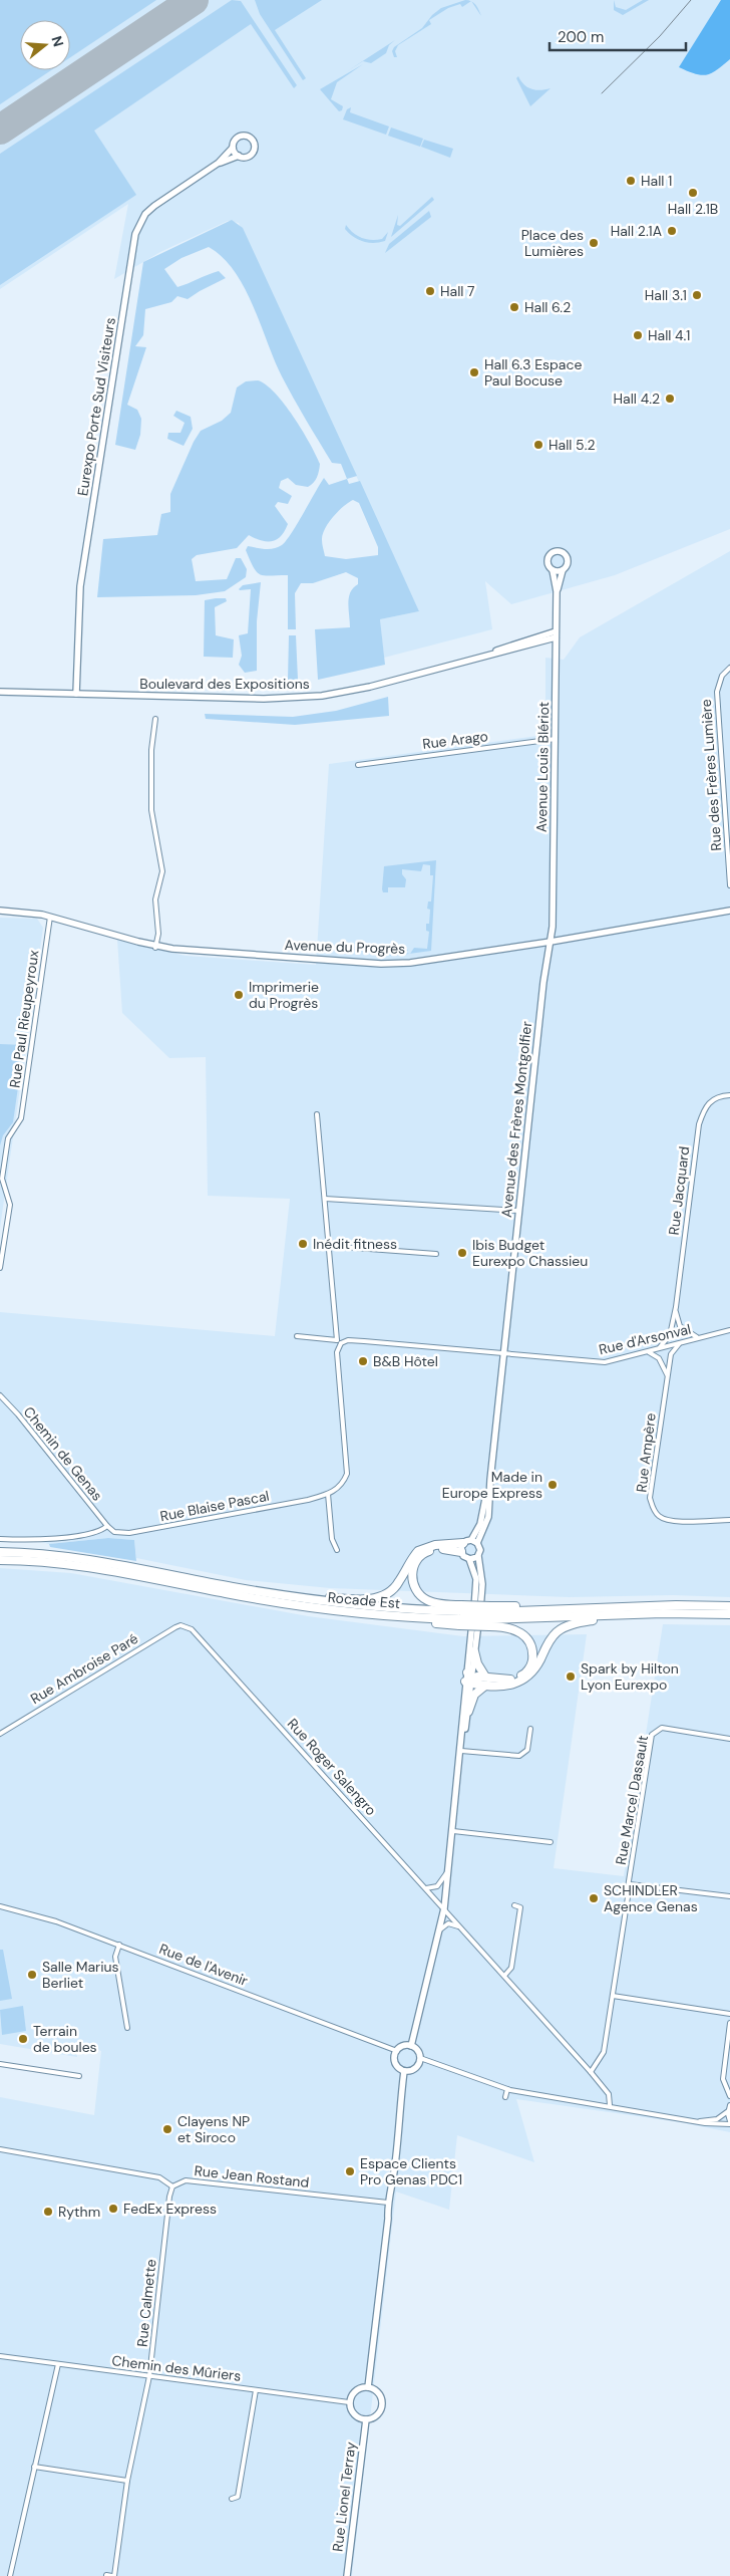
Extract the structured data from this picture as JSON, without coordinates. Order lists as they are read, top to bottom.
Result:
{
  "streets": {
    "highway": ["Rocade Est"],
    "street": [
      "Eurexpo Porte Sud Visiteurs",
      "Boulevard des Expositions",
      "Rue Arago",
      "Avenue Louis Blériot",
      "Rue des Frères Lumière",
      "Avenue du Progrès",
      "Rue Paul Rieupeyroux",
      "Avenue des Frères Montgolfier",
      "Rue Jacquard",
      "Rue d'Arsonval",
      "Rue Ampère",
      "Chemin de Genas",
      "Rue Blaise Pascal",
      "Rue Ambroise Paré",
      "Rue Roger Salengro",
      "Rue Marcel Dassault",
      "Rue de l'Avenir",
      "Rue Jean Rostand",
      "Rue Calmette",
      "Chemin des Mûriers",
      "Rue Lionel Terray"
    ]
  },
  "crossings": [
    ["Eurexpo Porte Sud Visiteurs", "Boulevard des Expositions"],
    ["Boulevard des Expositions", "Avenue Louis Blériot"],
    ["Rue Arago", "Avenue Louis Blériot"],
    ["Avenue Louis Blériot", "Avenue du Progrès"],
    ["Avenue Louis Blériot", "Avenue des Frères Montgolfier"],
    ["Avenue du Progrès", "Rue Paul Rieupeyroux"],
    ["Avenue du Progrès", "Avenue des Frères Montgolfier"],
    ["Avenue des Frères Montgolfier", "Rue d'Arsonval"],
    ["Avenue des Frères Montgolfier", "Rue Roger Salengro"],
    ["Avenue des Frères Montgolfier", "Rue de l'Avenir"],
    ["Rue Jacquard", "Rue d'Arsonval"],
    ["Rue d'Arsonval", "Rue Ampère"],
    ["Chemin de Genas", "Rue Blaise Pascal"],
    ["Rue Ambroise Paré", "Rue Roger Salengro"],
    ["Rue Roger Salengro", "Rue Marcel Dassault"],
    ["Rue Jean Rostand", "Rue Calmette"],
    ["Rue Calmette", "Chemin des Mûriers"],
    ["Chemin des Mûriers", "Rue Lionel Terray"]
  ],
  "places": [
    "Hall 1",
    "Hall 2.1B",
    "Hall 2.1A",
    "Place des Lumières",
    "Hall 7",
    "Hall 3.1",
    "Hall 6.2",
    "Hall 4.1",
    "Hall 6.3 Espace Paul Bocuse",
    "Hall 4.2",
    "Hall 5.2",
    "Imprimerie du Progrès",
    "Inédit fitness",
    "Ibis Budget Eurexpo Chassieu",
    "B&B Hôtel",
    "Made in Europe Express",
    "Spark by Hilton Lyon Eurexpo",
    "SCHINDLER Agence Genas",
    "Salle Marius Berliet",
    "Terrain de boules",
    "Clayens NP et Siroco",
    "Espace Clients Pro Genas PDC1",
    "FedEx Express",
    "Rythm"
  ],
  "scale_bar": "200 m",
  "north": "right"
}
